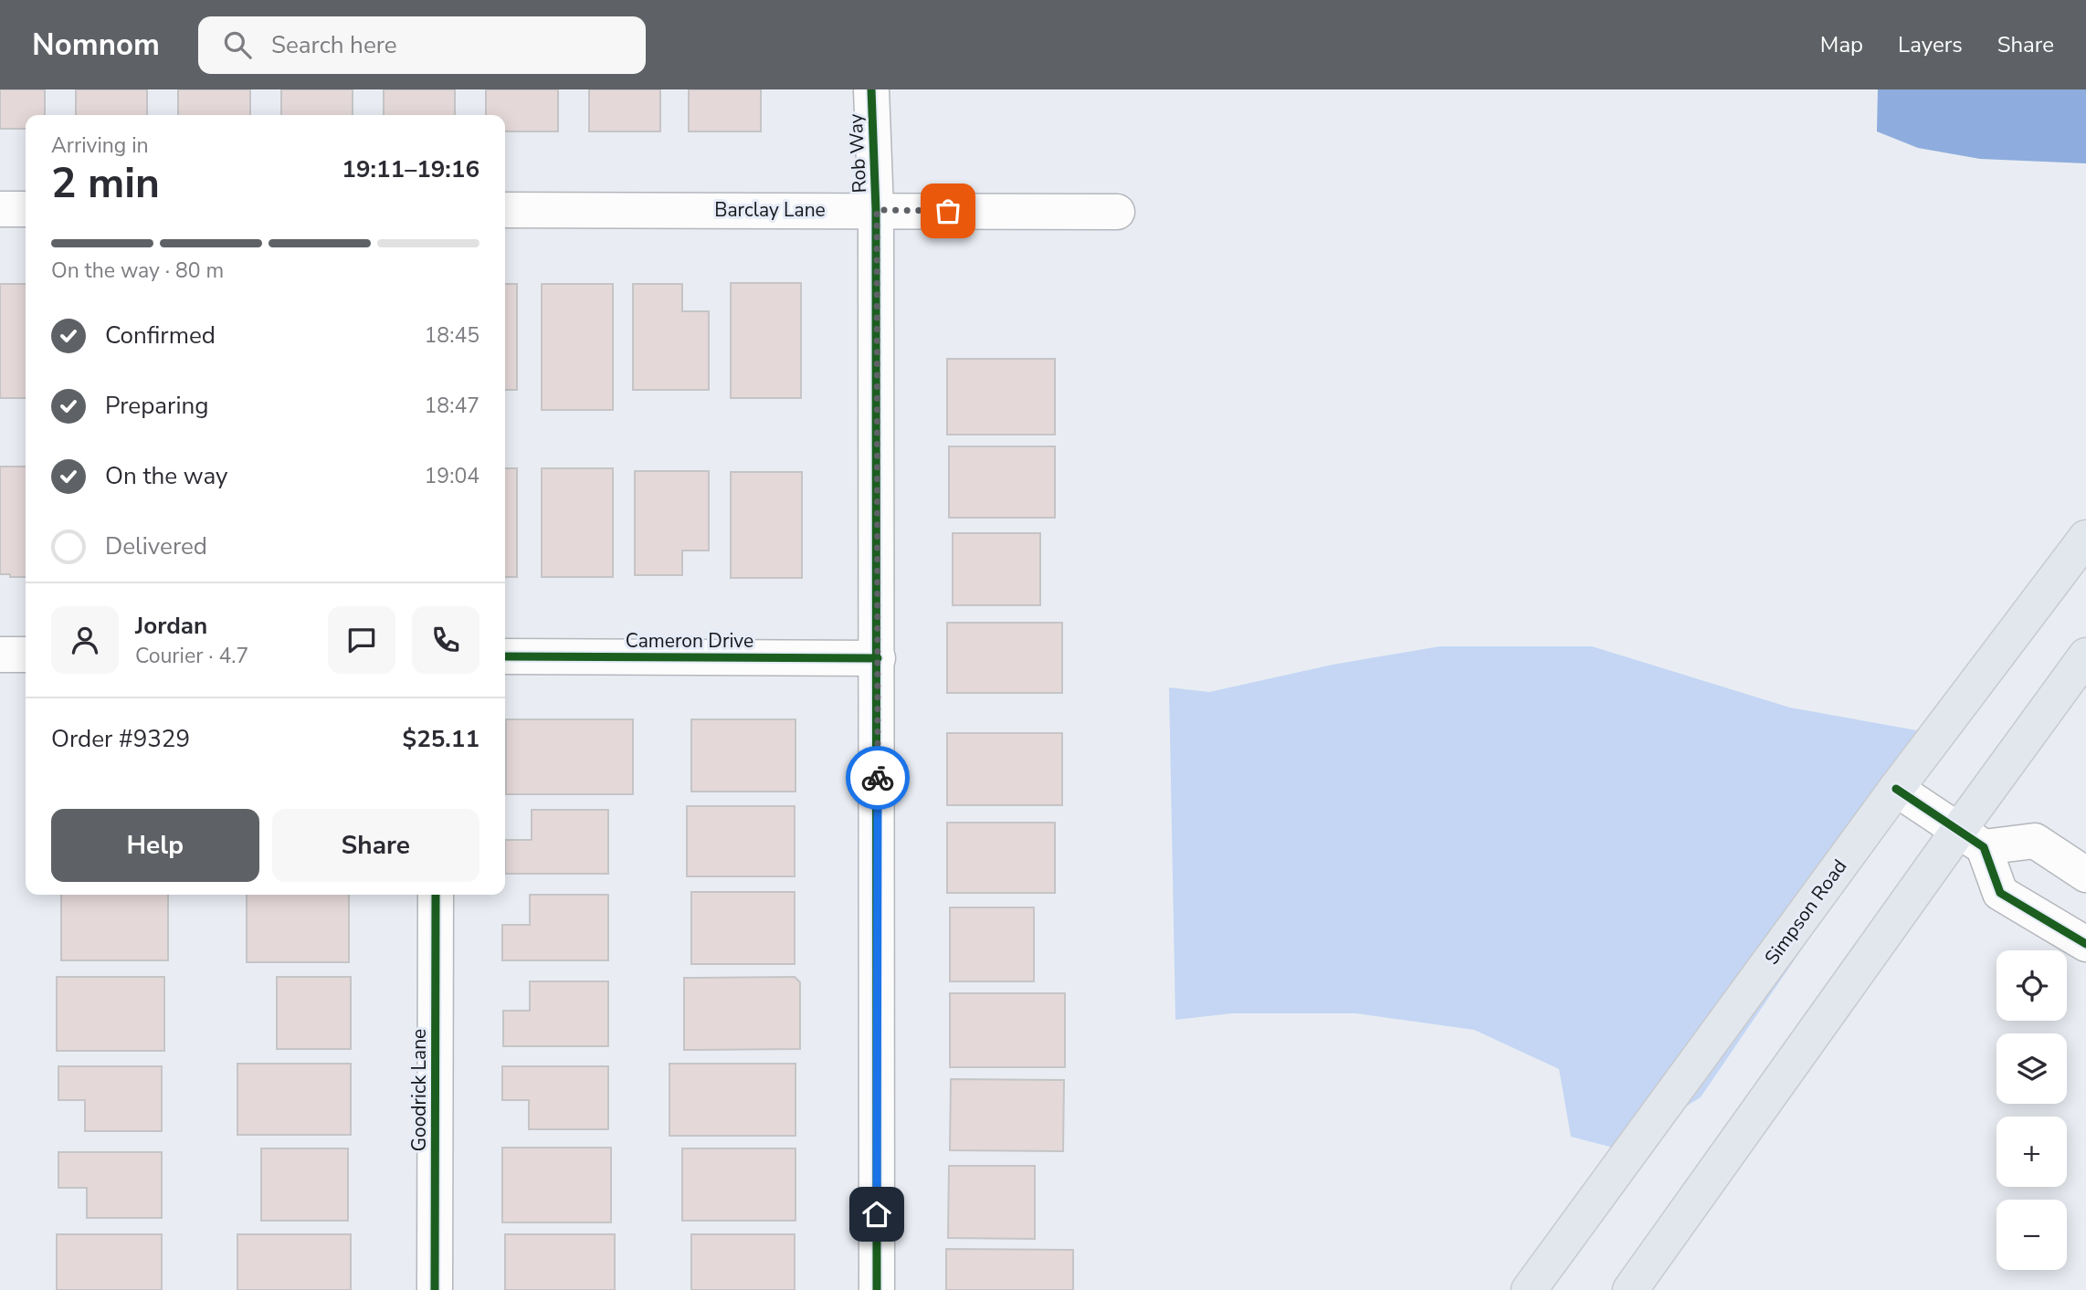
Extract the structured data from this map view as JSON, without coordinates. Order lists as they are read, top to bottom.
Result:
{
  "streets": {
    "main road": ["Simpson Road"],
    "street": [
      "Rob Way",
      "Barclay Lane",
      "Cameron Drive",
      "Goodrick Lane"
    ]
  },
  "crossings": [
    ["Rob Way", "Barclay Lane"],
    ["Rob Way", "Cameron Drive"]
  ],
  "page": {
    "header": "Nomnom",
    "search": "Search here",
    "nav": ["Map", "Layers", "Share"],
    "heading": ["2 min", "Arriving in", "19:11–19:16"],
    "panel": [
      "Jordan",
      "Courier · 4.7",
      "Order #9329",
      "$25.11"
    ],
    "bar": "On the way · 80 m",
    "list": [
      ["Confirmed", "18:45"],
      ["Preparing", "18:47"],
      ["On the way", "19:04"],
      "Delivered"
    ],
    "buttons": ["Help", "Share"],
    "map_buttons": ["+", "−"]
  }
}
